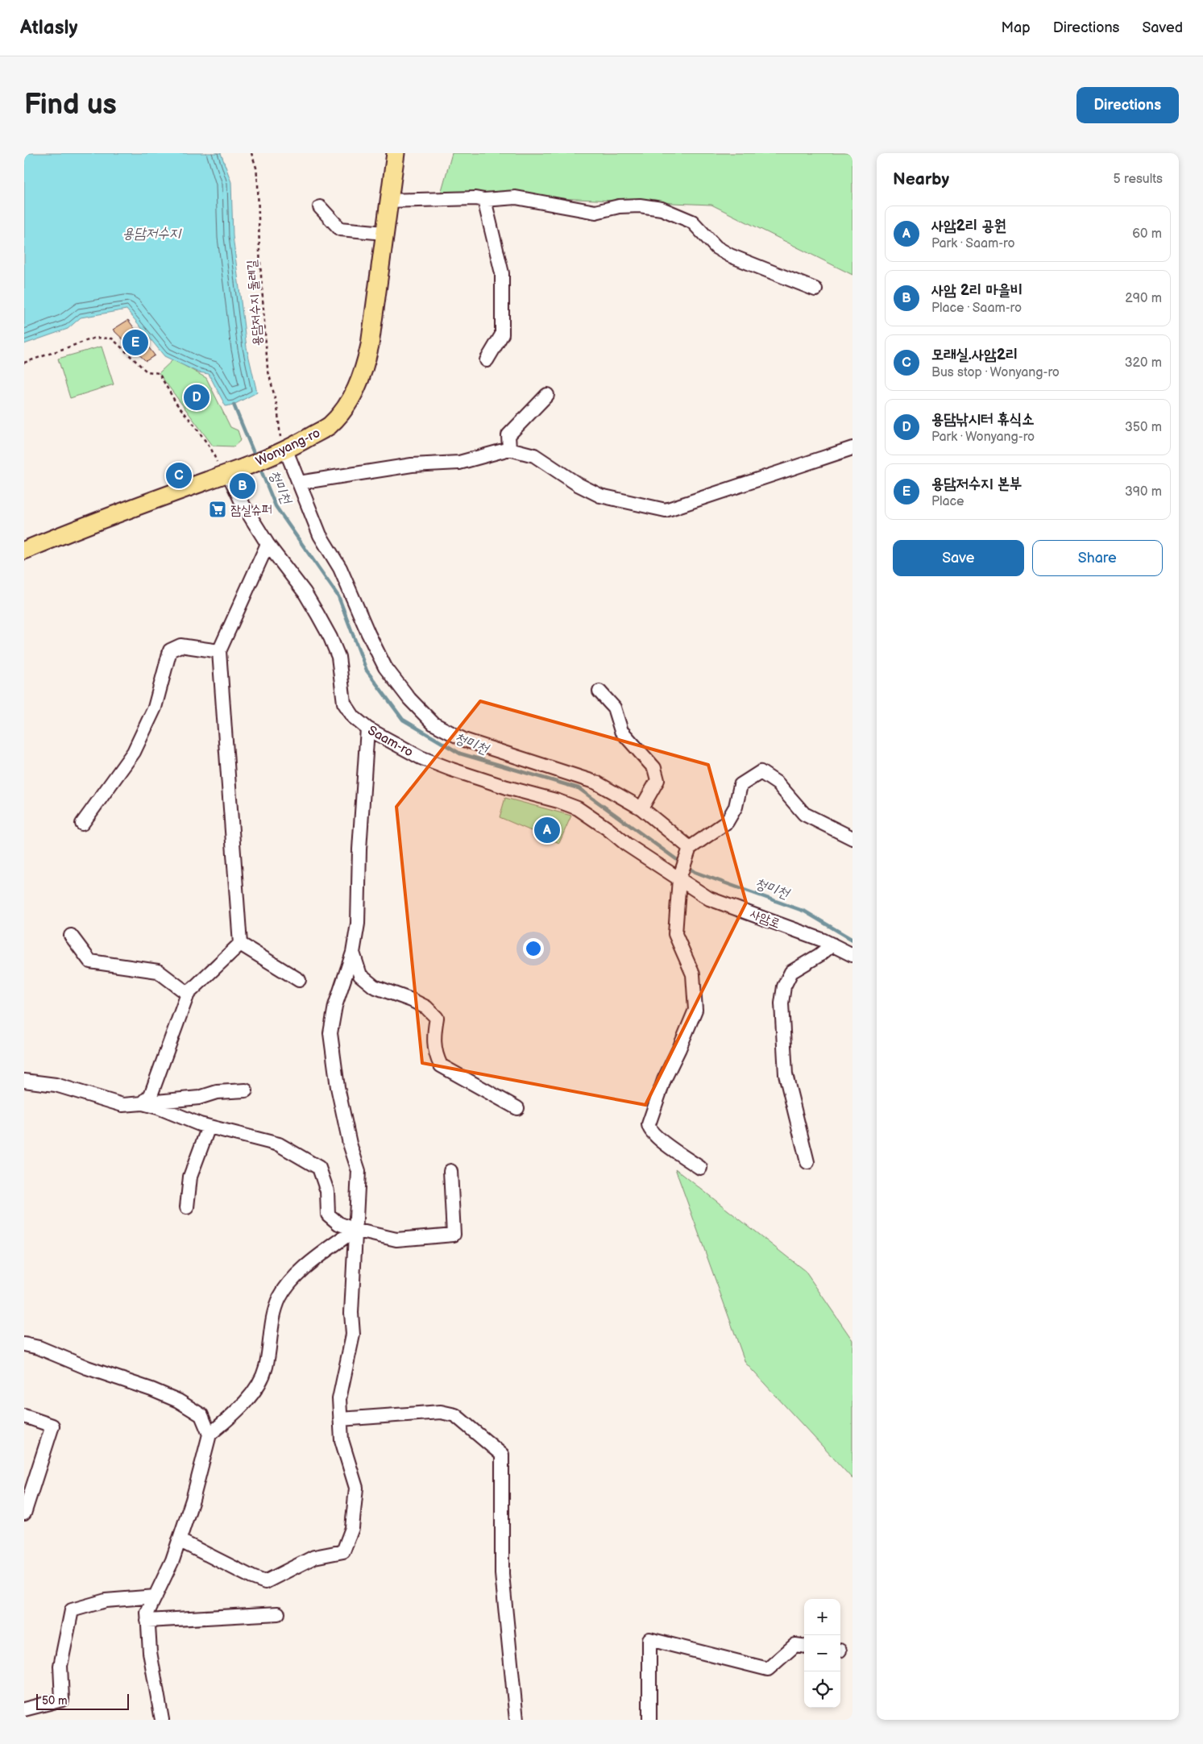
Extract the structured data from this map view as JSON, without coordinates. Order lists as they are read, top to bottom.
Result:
{
  "streets": {
    "main road": ["Wonyang-ro"],
    "street": ["Saam-ro", "사암로"],
    "path": ["용담저수지 둘레길"]
  },
  "crossings": [
    ["용담저수지 둘레길", "Wonyang-ro"],
    ["Wonyang-ro", "Saam-ro"],
    ["Saam-ro", "사암로"]
  ],
  "water": ["용담저수지", "청미천"],
  "places": {
    "supermarket": ["잠실슈퍼"]
  },
  "scale_bar": "50 m",
  "page": {
    "header": "Atlasly",
    "nav": ["Map", "Directions", "Saved"],
    "buttons": [
      "Directions",
      ["Save", "Share"]
    ],
    "title": "Find us",
    "heading": ["Nearby", "5 results"],
    "list": [
      {
        "mark": "A",
        "name": "사암2리 공원",
        "note": "Park · Saam-ro",
        "value": "60 m"
      },
      {
        "mark": "B",
        "name": "사암 2리 마을비",
        "note": "Place · Saam-ro",
        "value": "290 m"
      },
      {
        "mark": "C",
        "name": "모래실.사암2리",
        "note": "Bus stop · Wonyang-ro",
        "value": "320 m"
      },
      {
        "mark": "D",
        "name": "용담낚시터 휴식소",
        "note": "Park · Wonyang-ro",
        "value": "350 m"
      },
      {
        "mark": "E",
        "name": "용담저수지 본부",
        "note": "Place",
        "value": "390 m"
      }
    ],
    "pins": [
      "E",
      "D",
      "C",
      "B",
      "A"
    ],
    "map_buttons": ["+", "−"],
    "scale": "50 m"
  }
}
